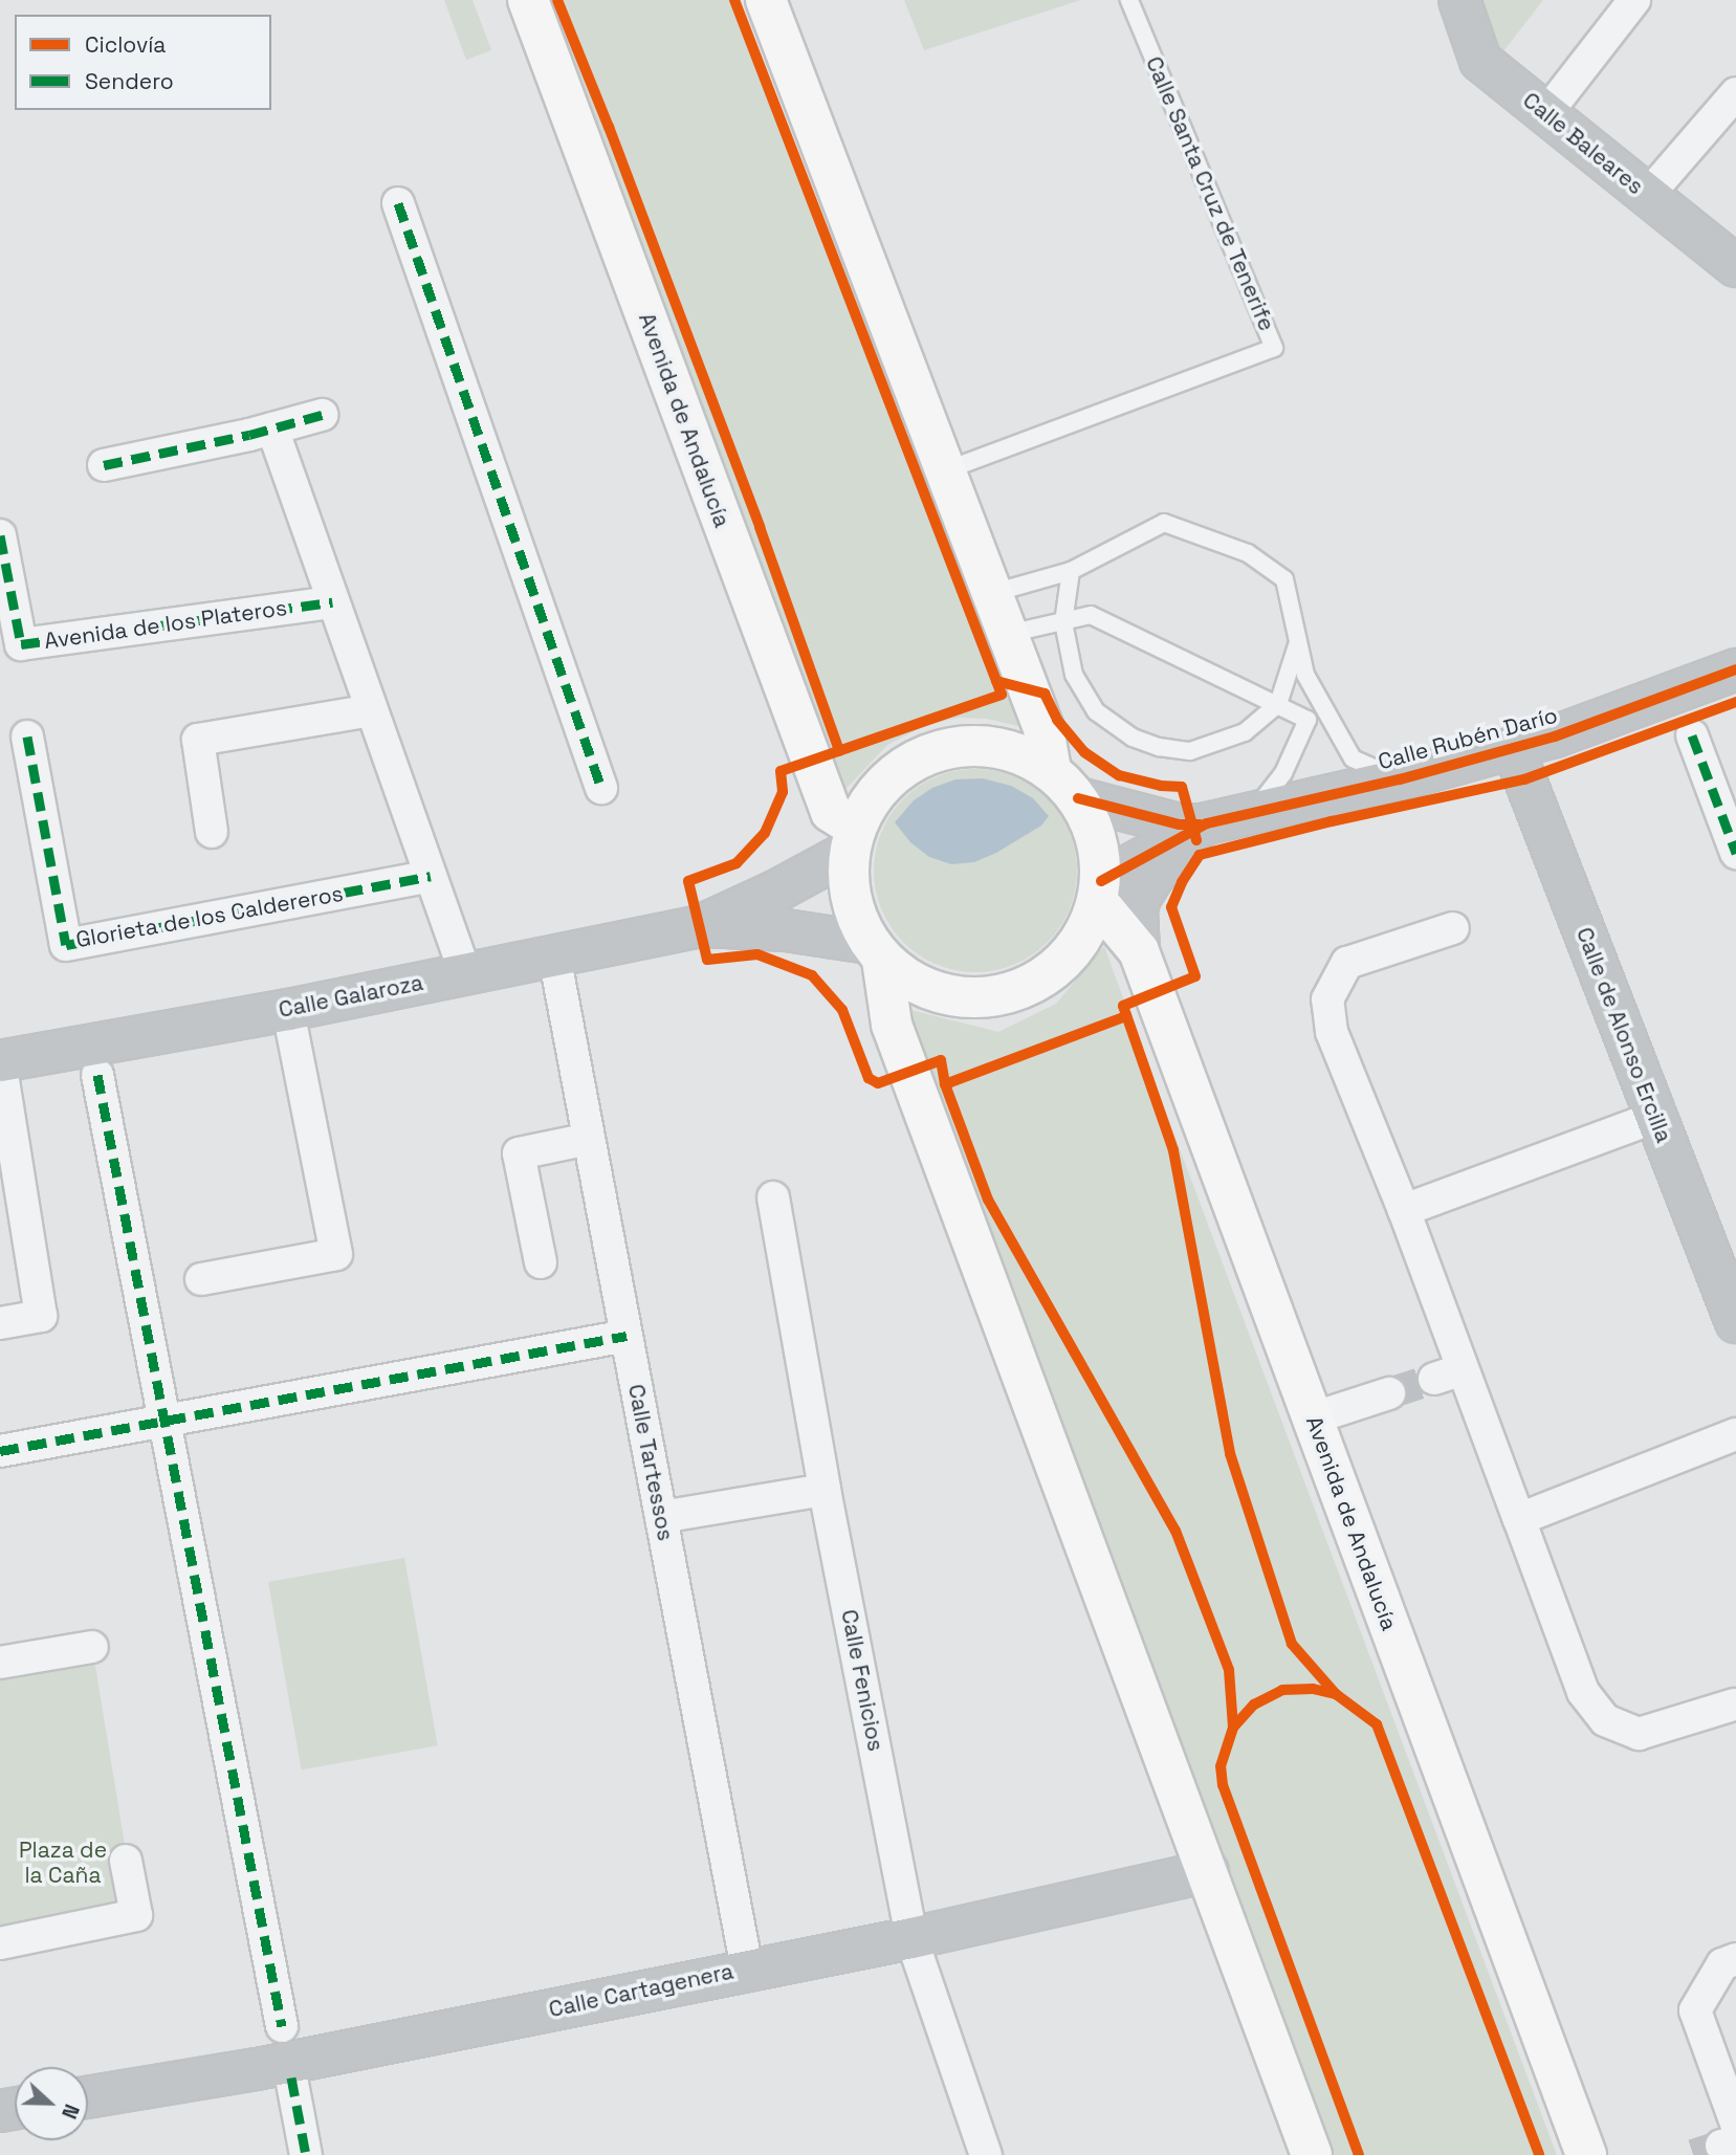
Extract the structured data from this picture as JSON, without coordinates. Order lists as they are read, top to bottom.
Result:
{
  "streets": {
    "main road": ["Avenida de Andalucía"],
    "street": [
      "Calle Baleares",
      "Avenida de los Plateros",
      "Calle Rubén Darío",
      "Glorieta de los Caldereros",
      "Calle Galaroza",
      "Calle de Alonso Ercilla",
      "Calle Tartessos",
      "Calle Fenicios",
      "Calle Cartagenera"
    ],
    "lane": ["Calle Santa Cruz de Tenerife"]
  },
  "crossings": [
    ["Avenida de Andalucía", "Calle Rubén Darío"],
    ["Avenida de Andalucía", "Calle Galaroza"],
    ["Calle Rubén Darío", "Calle Galaroza"],
    ["Calle Rubén Darío", "Calle de Alonso Ercilla"],
    ["Calle Galaroza", "Calle Tartessos"],
    ["Calle Tartessos", "Calle Cartagenera"],
    ["Calle Fenicios", "Calle Cartagenera"]
  ],
  "parks": ["Plaza de la Caña"],
  "legend": ["Ciclovía", "Sendero"],
  "north": "right"
}
